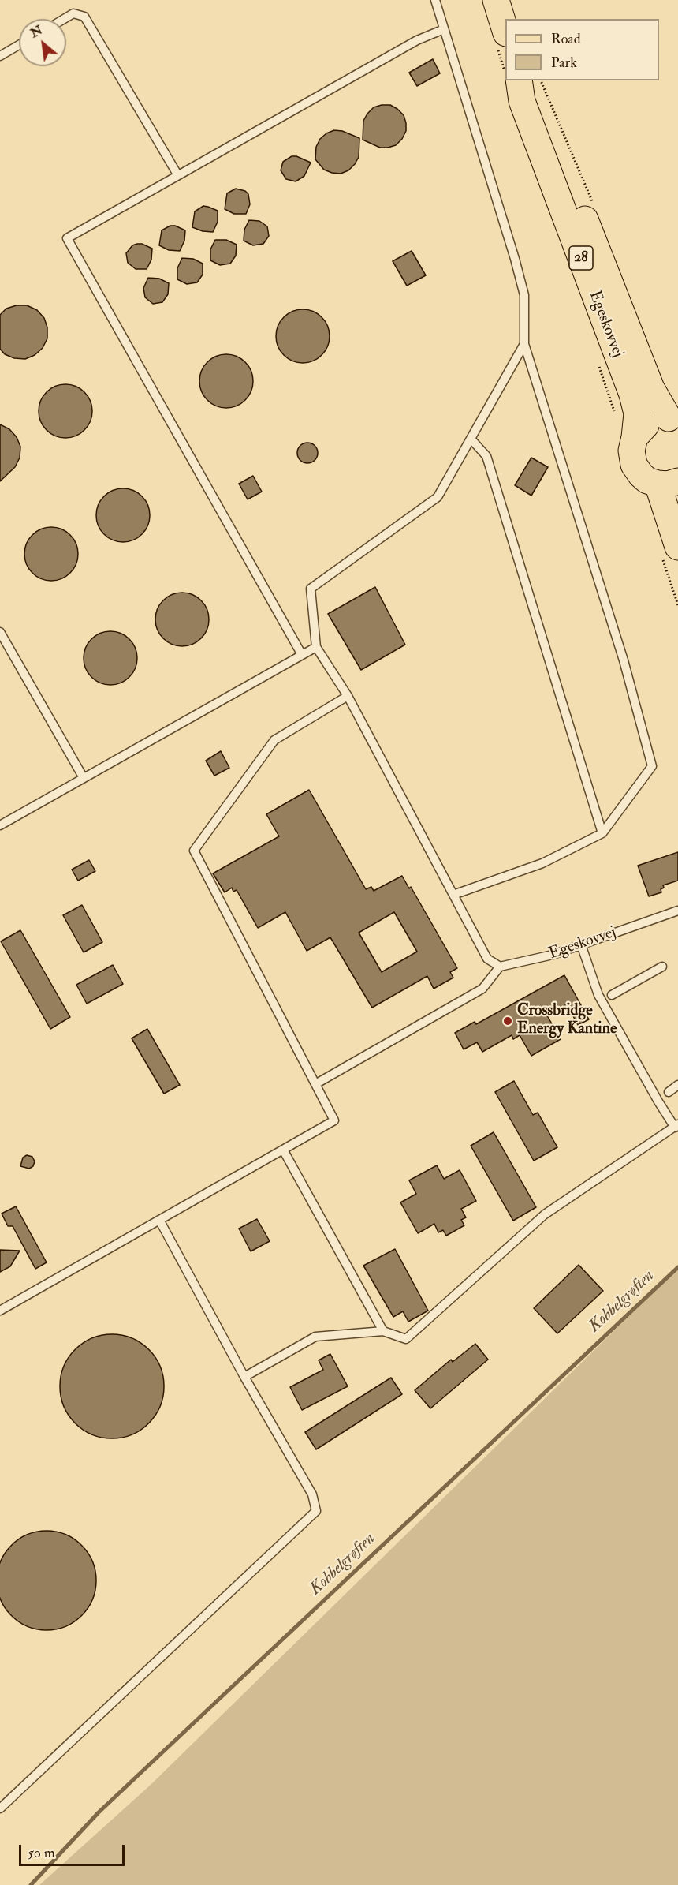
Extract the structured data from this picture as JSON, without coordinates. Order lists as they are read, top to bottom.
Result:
{
  "streets": {
    "main road": ["28", "Egeskovvej"]
  },
  "crossings": [
    ["28", "Egeskovvej"]
  ],
  "water": ["Kobbelgrøften"],
  "places": ["Crossbridge Energy Kantine"],
  "legend": ["Road", "Park"],
  "scale_bar": "50 m",
  "north": "top left"
}
